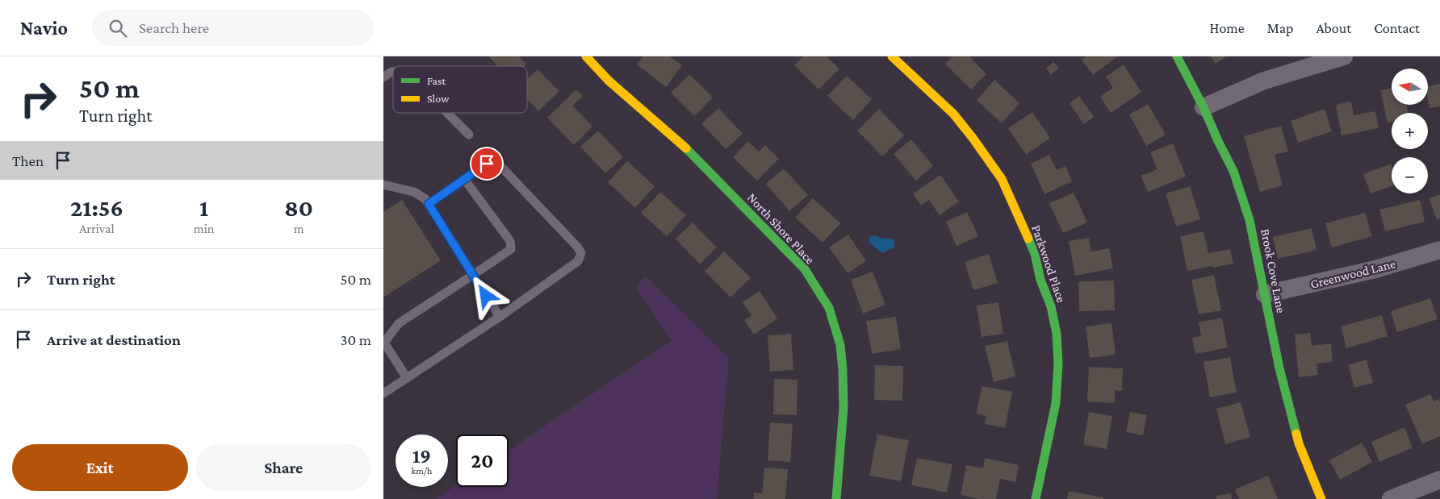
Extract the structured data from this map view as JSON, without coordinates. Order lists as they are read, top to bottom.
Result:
{
  "streets": {
    "street": [
      "North Shore Place",
      "Parkwood Place",
      "Brook Cove Lane",
      "Greenwood Lane"
    ]
  },
  "crossings": [
    ["Brook Cove Lane", "Greenwood Lane"]
  ],
  "legend": ["Fast", "Slow"],
  "north": "left",
  "page": {
    "header": "Navio",
    "search": "Search here",
    "nav": [
      "Home",
      "Map",
      "About",
      "Contact"
    ],
    "turn": ["50 m", "Turn right"],
    "map_buttons": ["+", "−"],
    "then": "Then",
    "eta": [
      "21:56",
      "Arrival",
      "1",
      "min",
      "80",
      "m"
    ],
    "list": [
      {
        "name": "Turn right",
        "value": "50 m"
      },
      {
        "name": "Arrive at destination",
        "value": "30 m"
      }
    ],
    "speed": "19 km/h",
    "limit": "20",
    "buttons": ["Exit", "Share"]
  }
}
